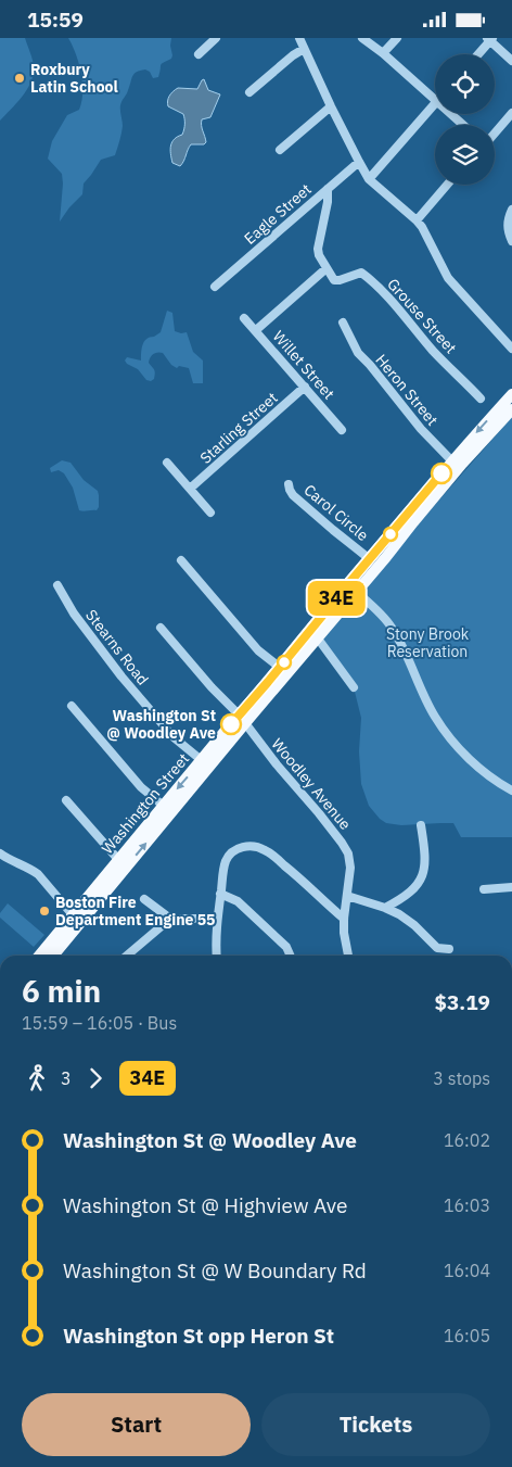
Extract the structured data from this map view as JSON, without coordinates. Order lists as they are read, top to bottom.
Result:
{
  "streets": {
    "main road": ["Washington Street"],
    "street": [
      "Eagle Street",
      "Grouse Street",
      "Willet Street",
      "Heron Street",
      "Starling Street",
      "Carol Circle",
      "Stearns Road",
      "Woodley Avenue"
    ]
  },
  "crossings": [
    ["Willet Street", "Starling Street"],
    ["Heron Street", "Washington Street"],
    ["Carol Circle", "Washington Street"],
    ["Stearns Road", "Washington Street"],
    ["Woodley Avenue", "Washington Street"]
  ],
  "parks": ["Stony Brook Reservation"],
  "places": ["Roxbury Latin School", "Washington St @ Woodley Ave", "Boston Fire Department Engine 55"],
  "lines": ["bus line 34E"],
  "page": {
    "status": "15:59",
    "on_map": "34E",
    "heading": ["6 min", "15:59 – 16:05 · Bus", "$3.19"],
    "legs": ["3", "34E", "3 stops"],
    "list": [
      {
        "name": "Washington St @ Woodley Ave",
        "value": "16:02"
      },
      {
        "name": "Washington St @ Highview Ave",
        "value": "16:03"
      },
      {
        "name": "Washington St @ W Boundary Rd",
        "value": "16:04"
      },
      {
        "name": "Washington St opp Heron St",
        "value": "16:05"
      }
    ],
    "buttons": ["Start", "Tickets"]
  }
}
